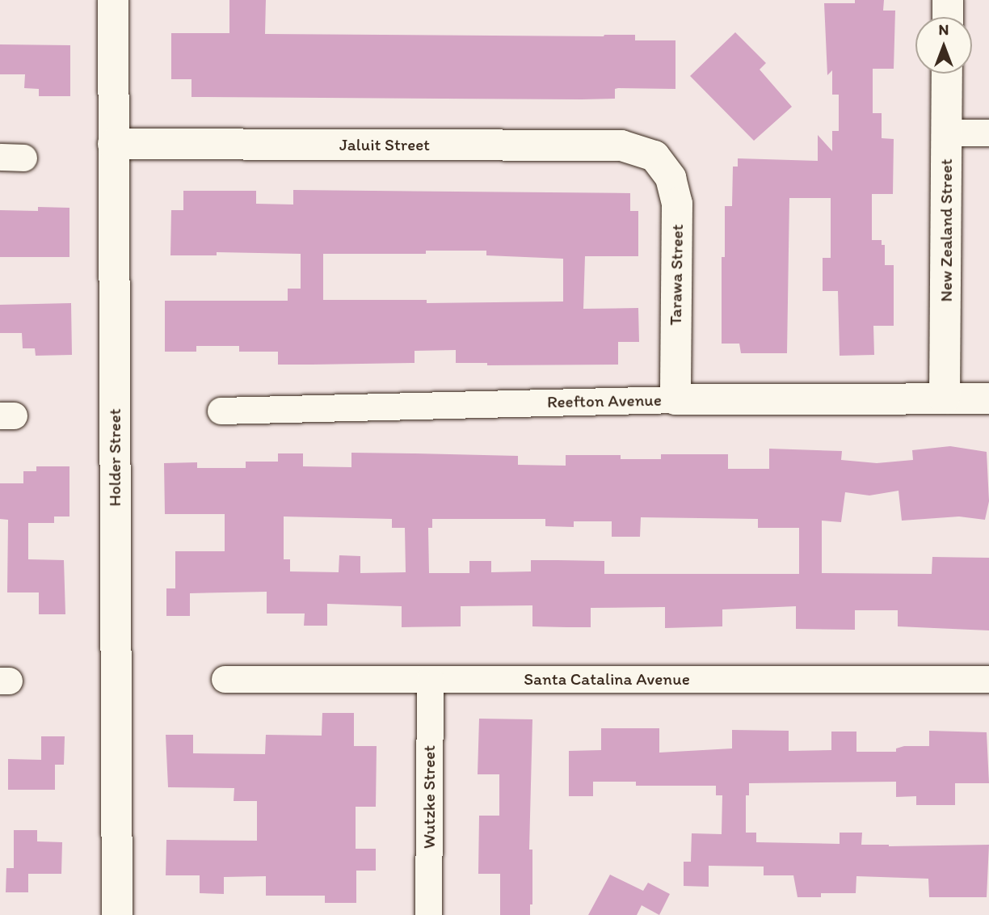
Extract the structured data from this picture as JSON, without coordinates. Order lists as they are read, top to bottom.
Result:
{
  "streets": {
    "street": [
      "Jaluit Street",
      "New Zealand Street",
      "Tarawa Street",
      "Reefton Avenue",
      "Holder Street",
      "Santa Catalina Avenue",
      "Wutzke Street"
    ]
  },
  "crossings": [
    ["Jaluit Street", "Tarawa Street"],
    ["Jaluit Street", "Holder Street"],
    ["New Zealand Street", "Reefton Avenue"],
    ["Tarawa Street", "Reefton Avenue"],
    ["Santa Catalina Avenue", "Wutzke Street"]
  ],
  "north": "top"
}
